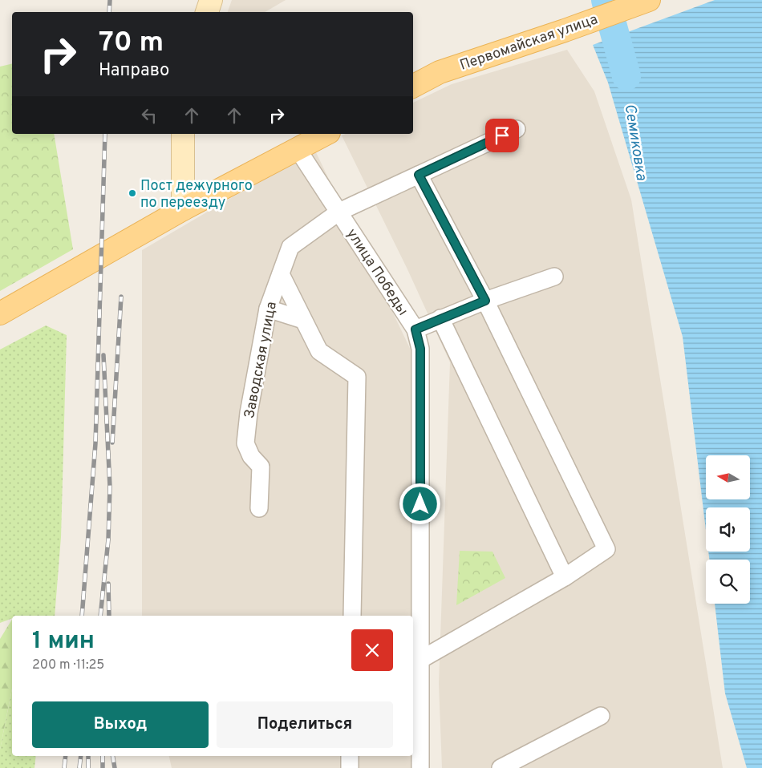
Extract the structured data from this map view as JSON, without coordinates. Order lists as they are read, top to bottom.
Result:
{
  "streets": {
    "main road": ["Первомайская улица"],
    "street": ["улица Победы", "Заводская улица"]
  },
  "crossings": [
    ["улица Победы", "Заводская улица"]
  ],
  "water": ["Семиковка"],
  "places": ["Пост дежурного по переезду"],
  "north": "left",
  "page": {
    "turn": ["70 m", "Направо"],
    "heading": ["1 мин", "200 m · 11:25"],
    "buttons": ["Выход", "Поделиться"]
  }
}
